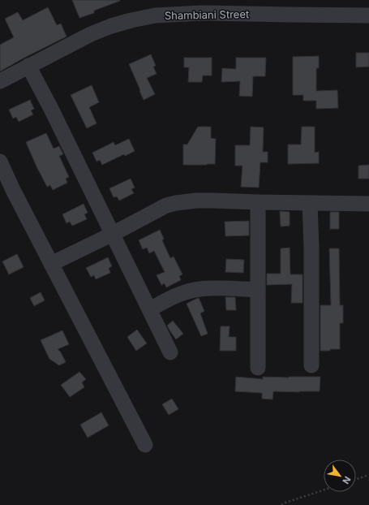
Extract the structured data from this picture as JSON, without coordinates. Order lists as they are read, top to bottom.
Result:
{
  "streets": {
    "street": ["Shambiani Street"]
  },
  "north": "bottom right"
}
